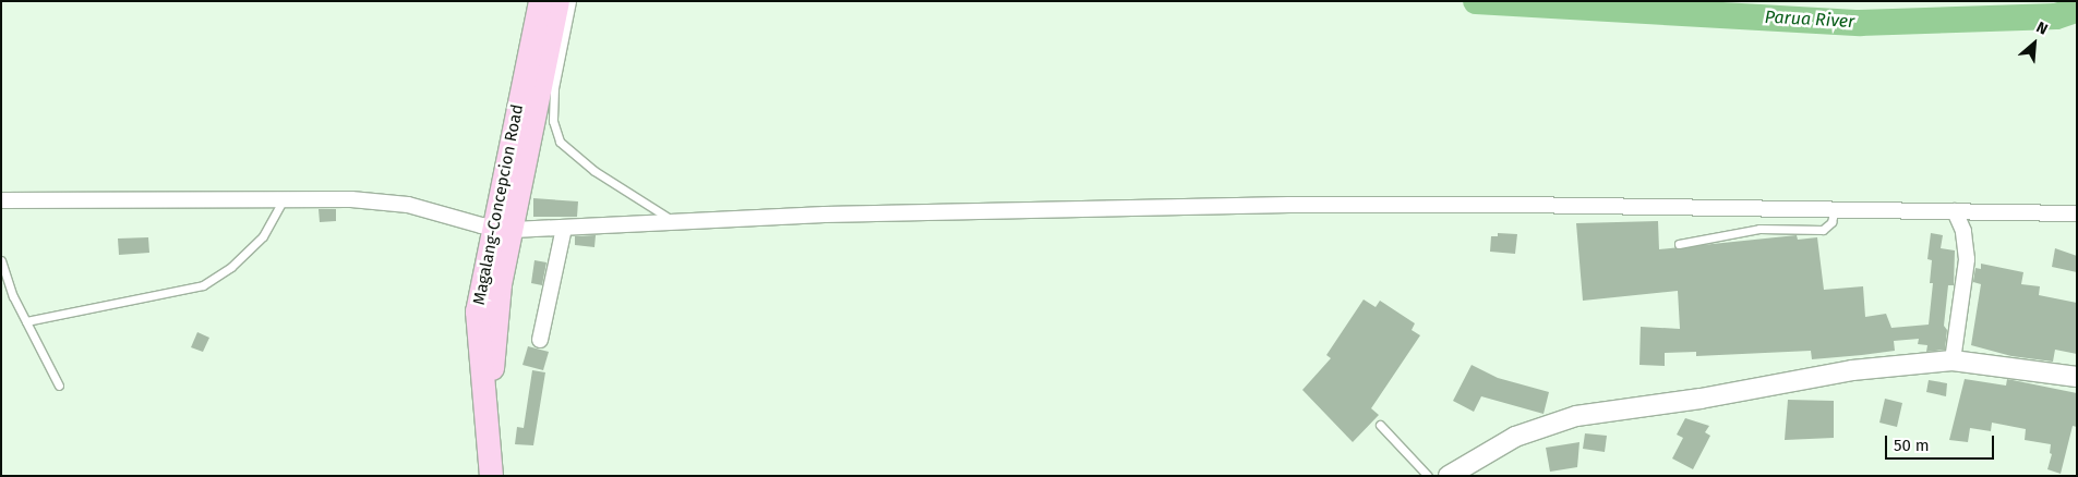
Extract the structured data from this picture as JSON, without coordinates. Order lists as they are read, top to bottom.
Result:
{
  "streets": {
    "main road": ["Magalang-Concepcion Road"]
  },
  "water": ["Parua River"],
  "scale_bar": "50 m",
  "north": "top right"
}
